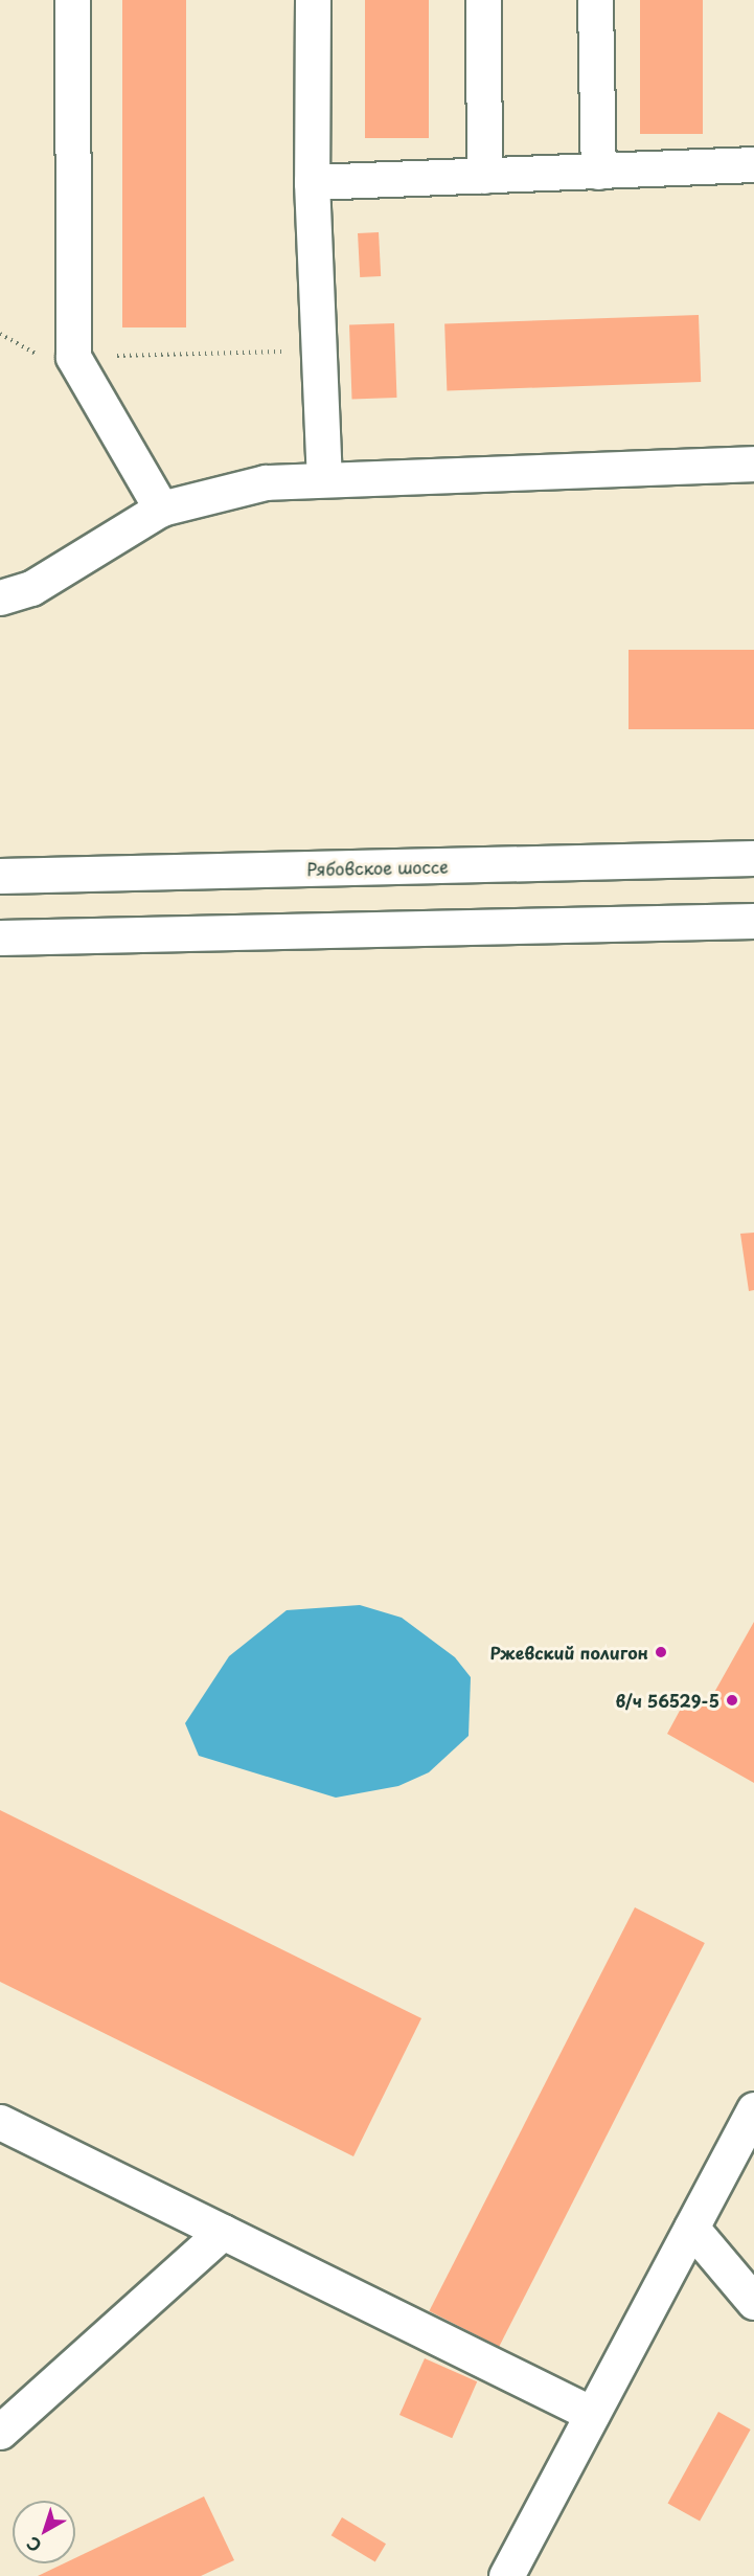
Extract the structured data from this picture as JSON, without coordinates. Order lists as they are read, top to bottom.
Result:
{
  "streets": {
    "main road": ["Рябовское шоссе"]
  },
  "places": ["Ржевский полигон", "в/ч 56529-5"],
  "north": "bottom left"
}
